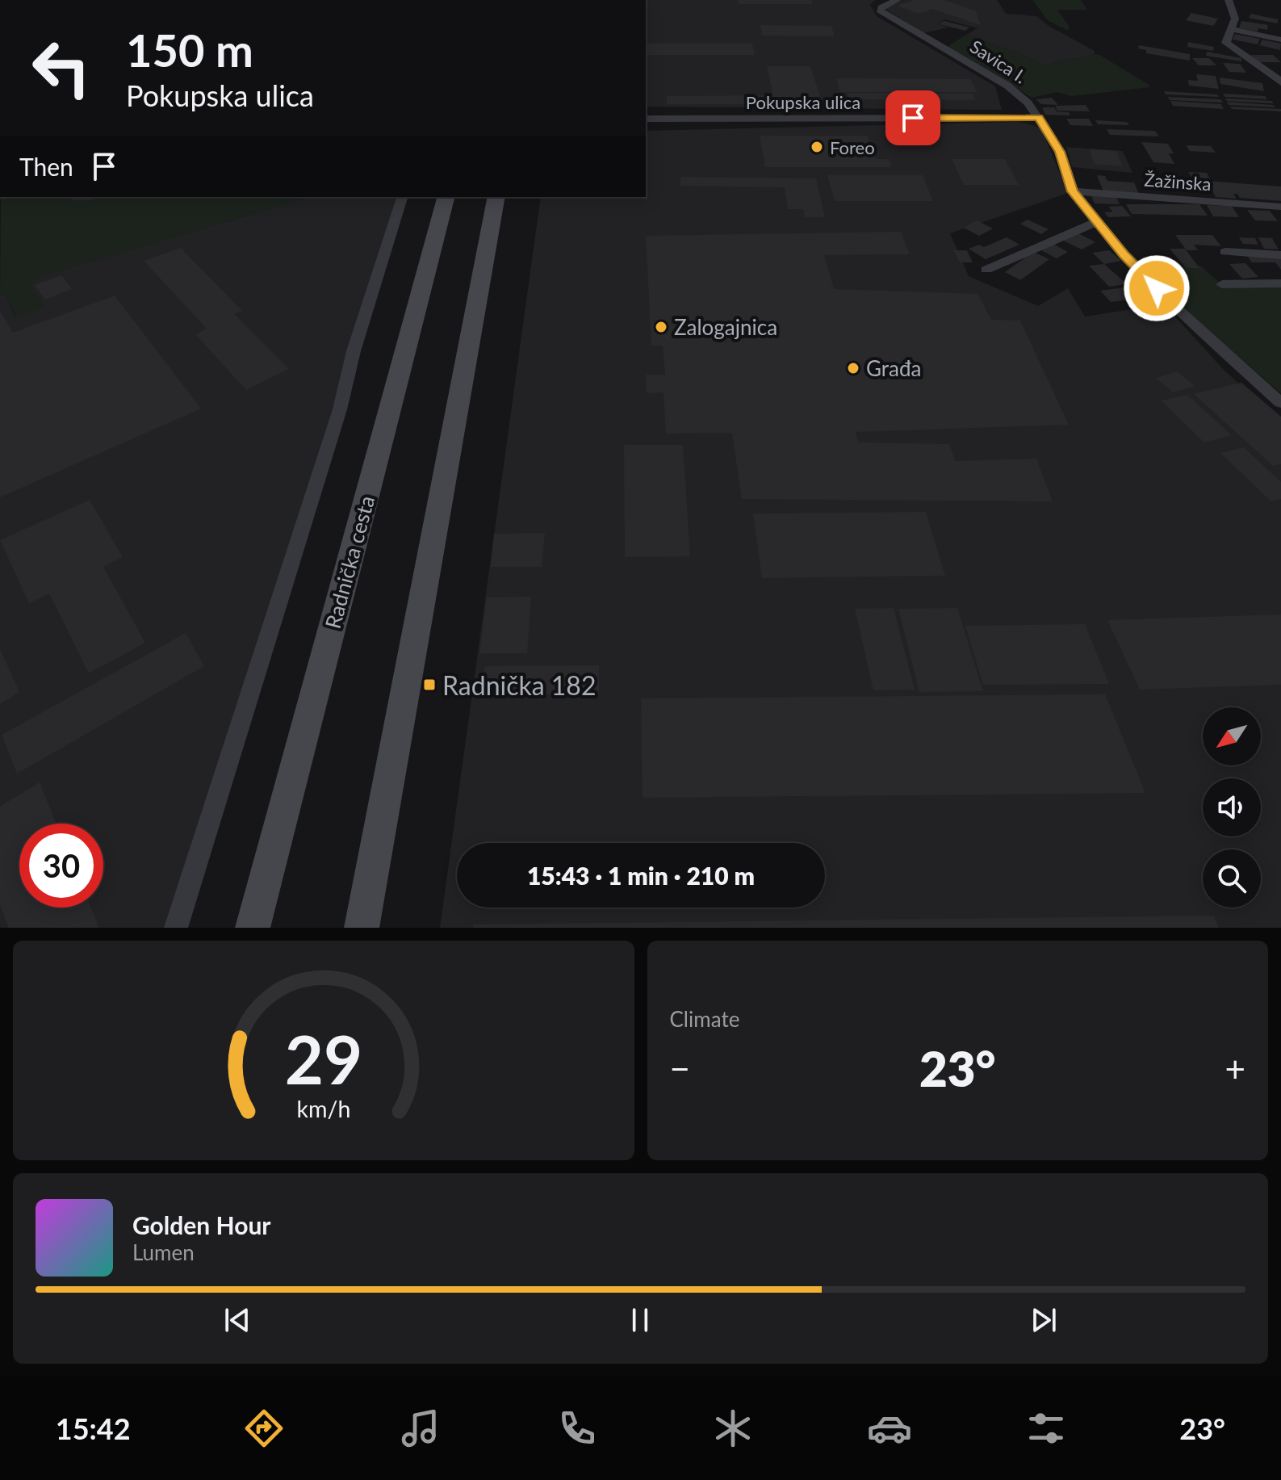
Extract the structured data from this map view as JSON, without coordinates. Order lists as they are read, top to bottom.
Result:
{
  "streets": {
    "main road": ["Radnička cesta"],
    "street": ["Savica I.", "Pokupska ulica", "Žažinska"]
  },
  "crossings": [
    ["Savica I.", "Pokupska ulica"],
    ["Savica I.", "Žažinska"]
  ],
  "places": {
    "other": ["Foreo", "Zalogajnica", "Građa"],
    "transit": ["Radnička 182"]
  },
  "north": "bottom left",
  "page": {
    "turn": ["150 m", "Pokupska ulica"],
    "then": "Then",
    "limit": "30",
    "trip": "15:43 · 1 min · 210 m",
    "tile": "Climate",
    "heat": ["−", "23°", "+"],
    "song": ["Golden Hour", "Lumen"],
    "tabs": ["15:42", "23°"],
    "gauge": ["29", "km/h"]
  }
}
